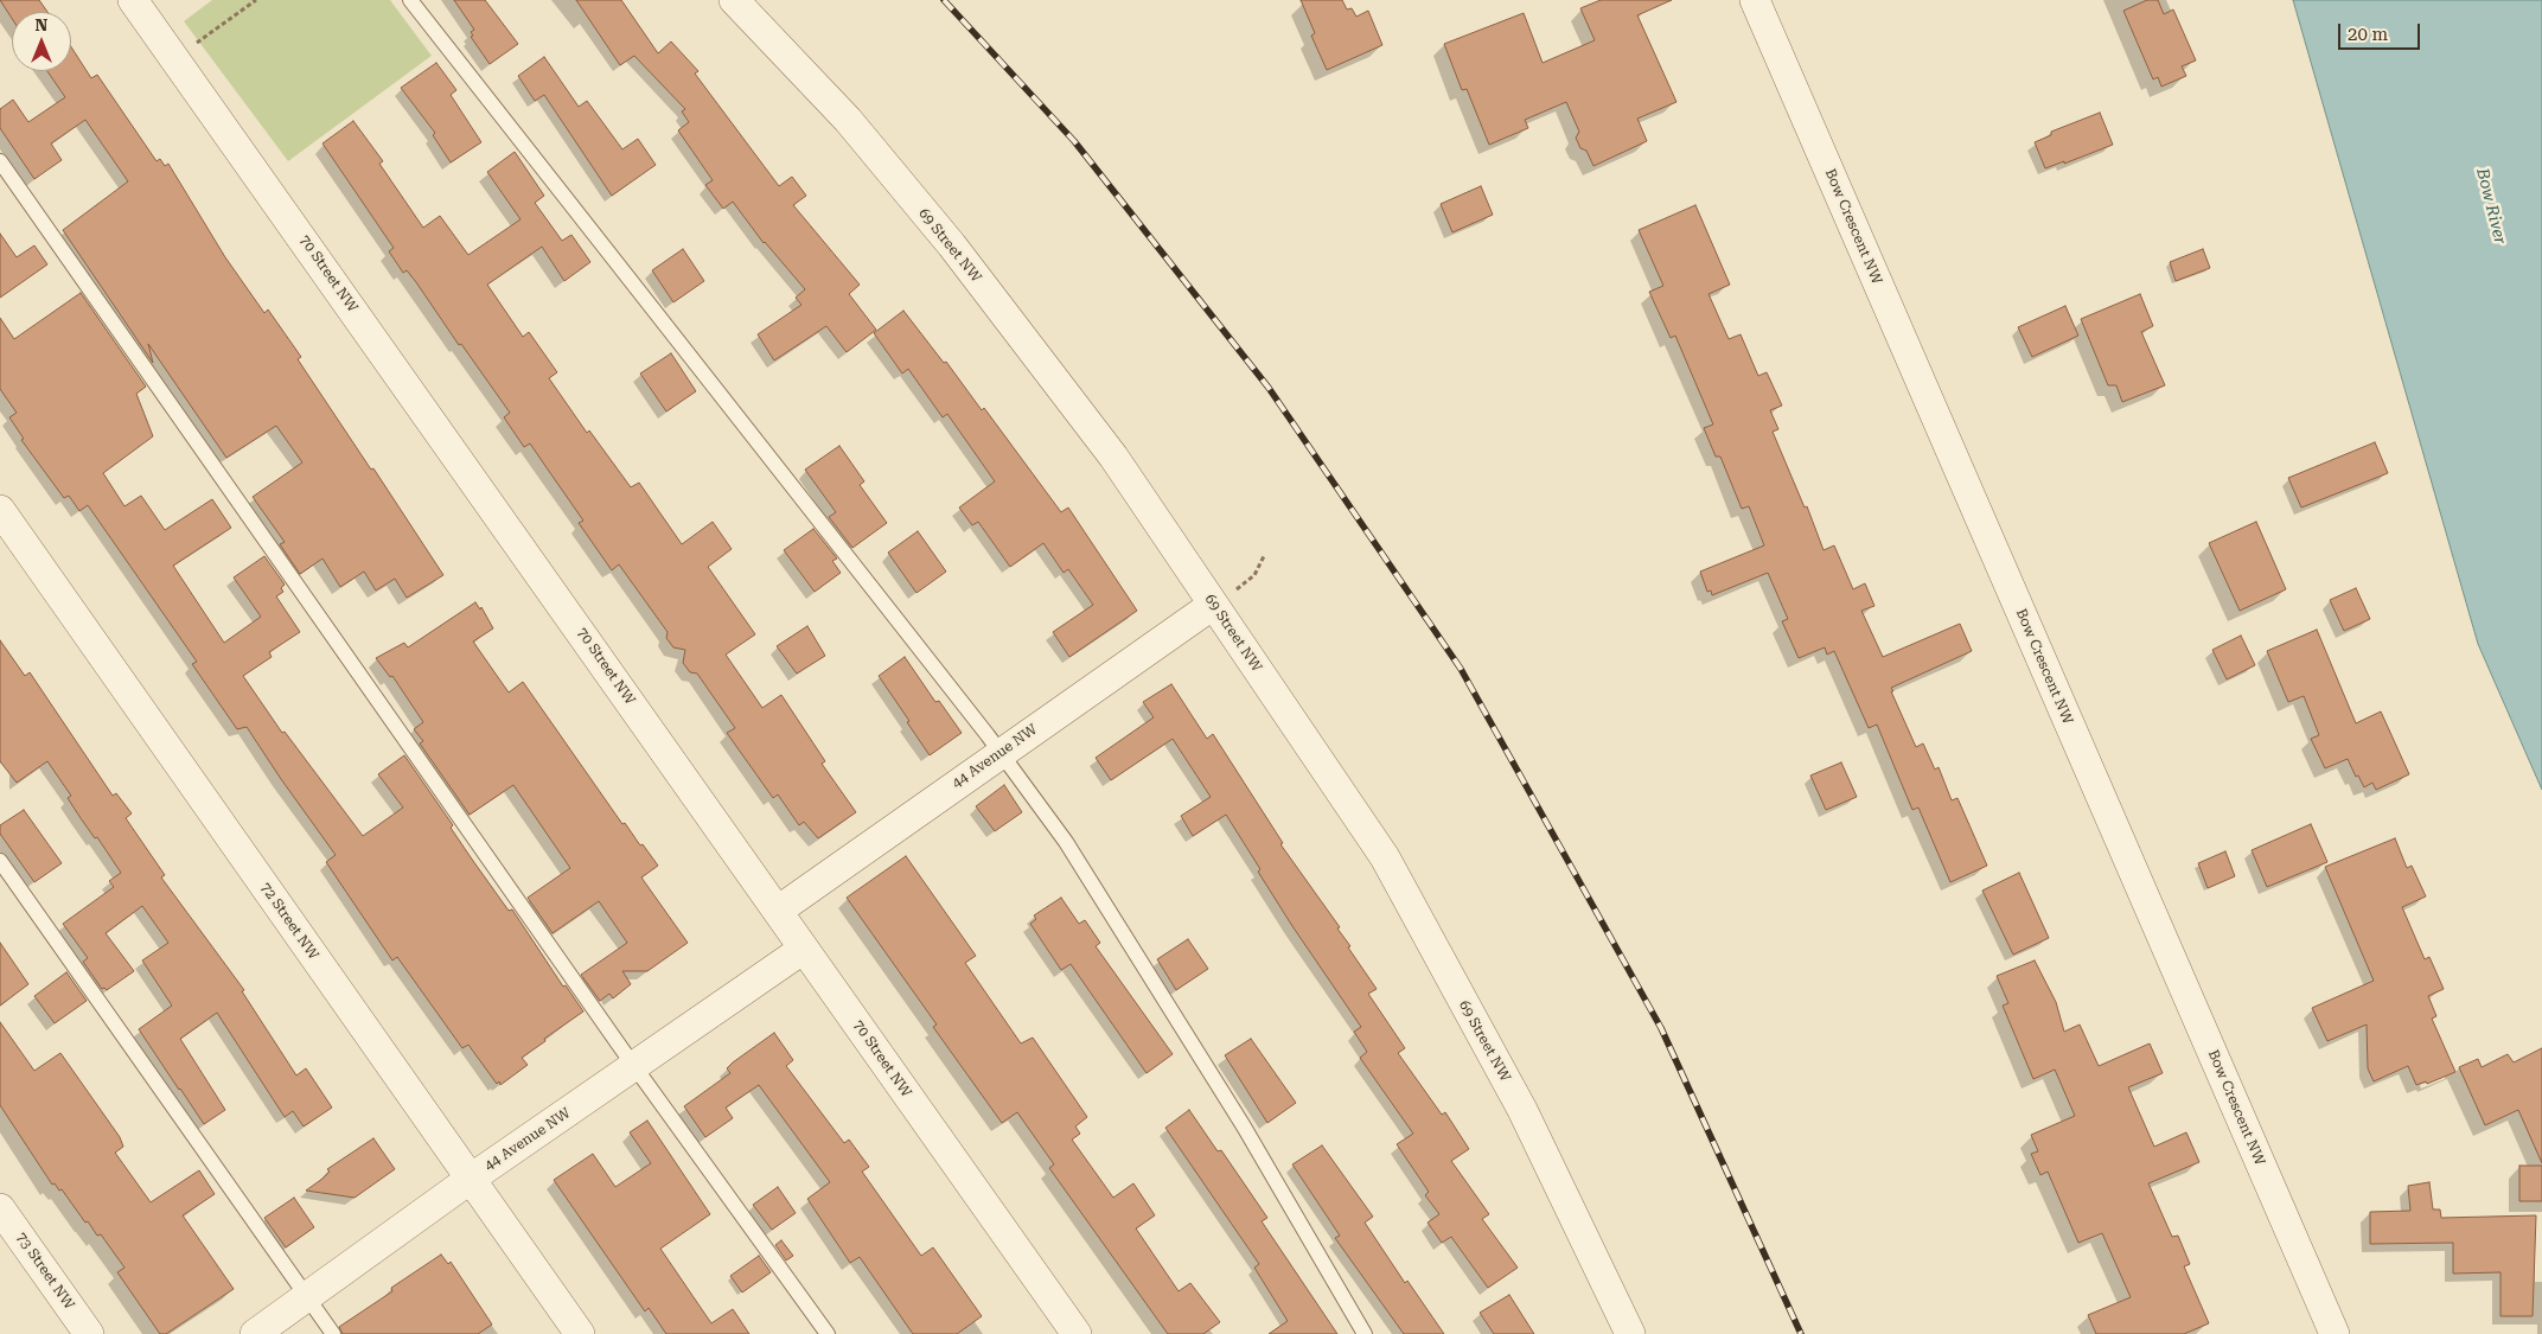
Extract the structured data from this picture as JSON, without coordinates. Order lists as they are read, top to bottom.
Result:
{
  "streets": {
    "street": [
      "Bow Crescent NW",
      "69 Street NW",
      "70 Street NW",
      "44 Avenue NW",
      "72 Street NW",
      "73 Street NW"
    ]
  },
  "crossings": [
    ["69 Street NW", "44 Avenue NW"],
    ["70 Street NW", "44 Avenue NW"],
    ["44 Avenue NW", "72 Street NW"]
  ],
  "water": ["Bow River"],
  "scale_bar": "20 m",
  "north": "top"
}
